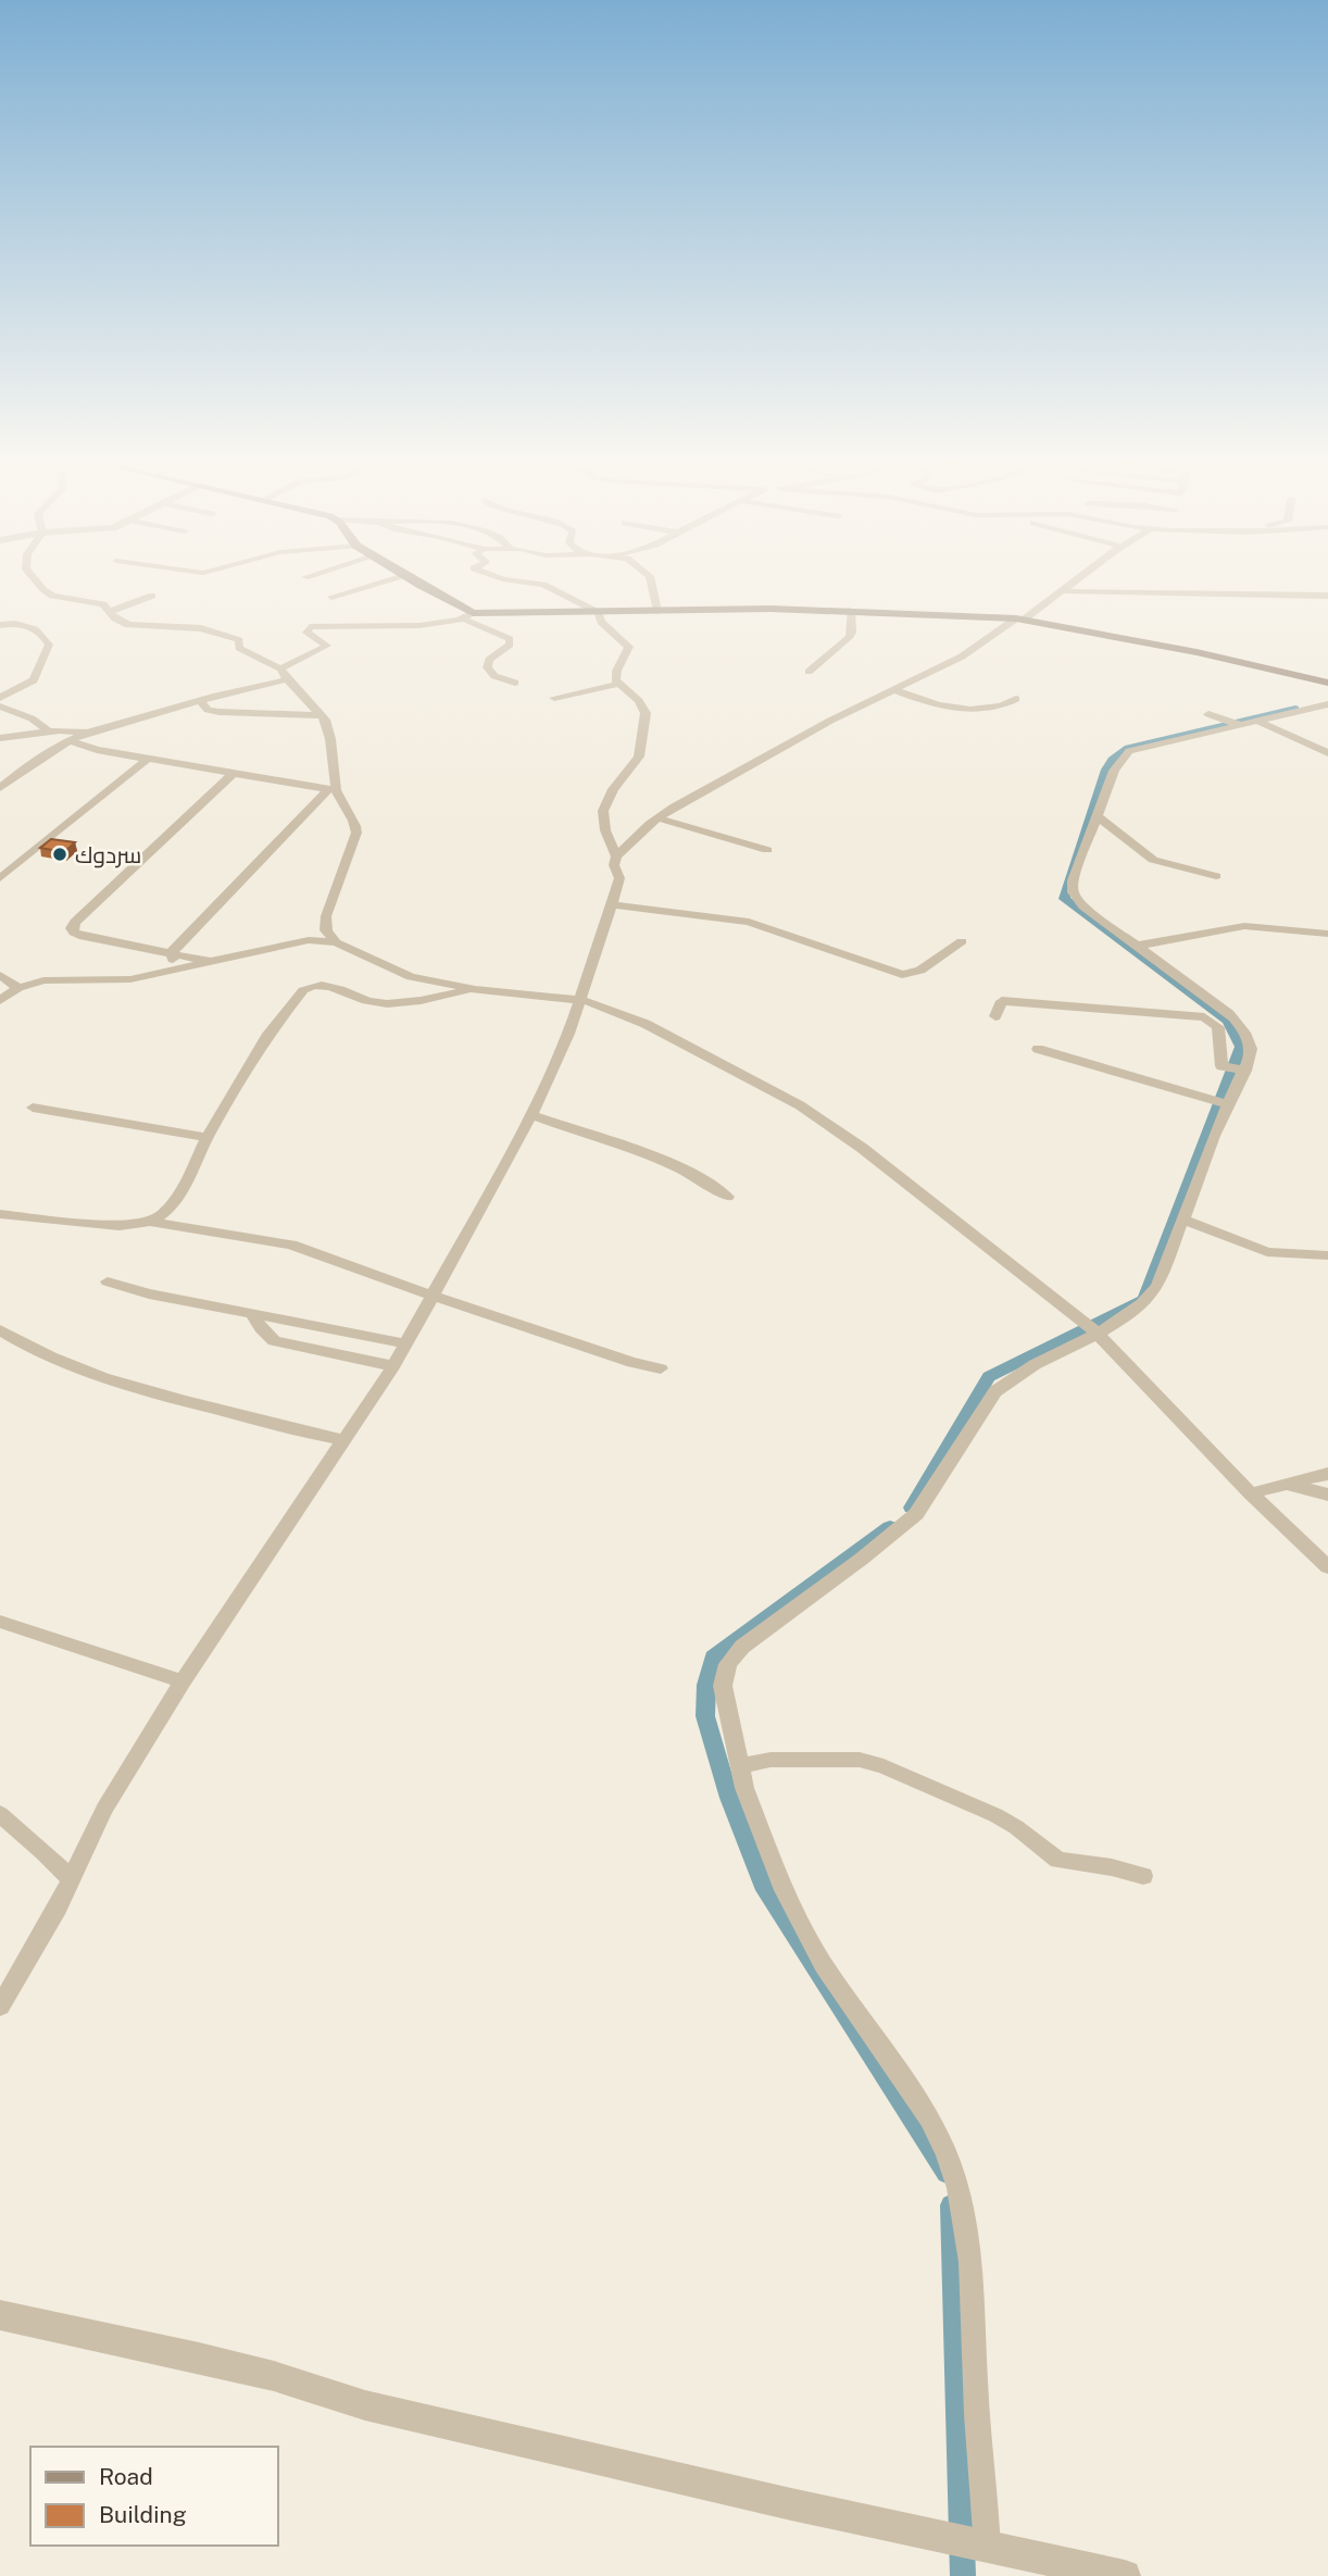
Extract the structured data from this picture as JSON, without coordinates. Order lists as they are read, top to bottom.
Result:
{
  "places": ["سردوك"],
  "legend": ["Road", "Building"]
}
